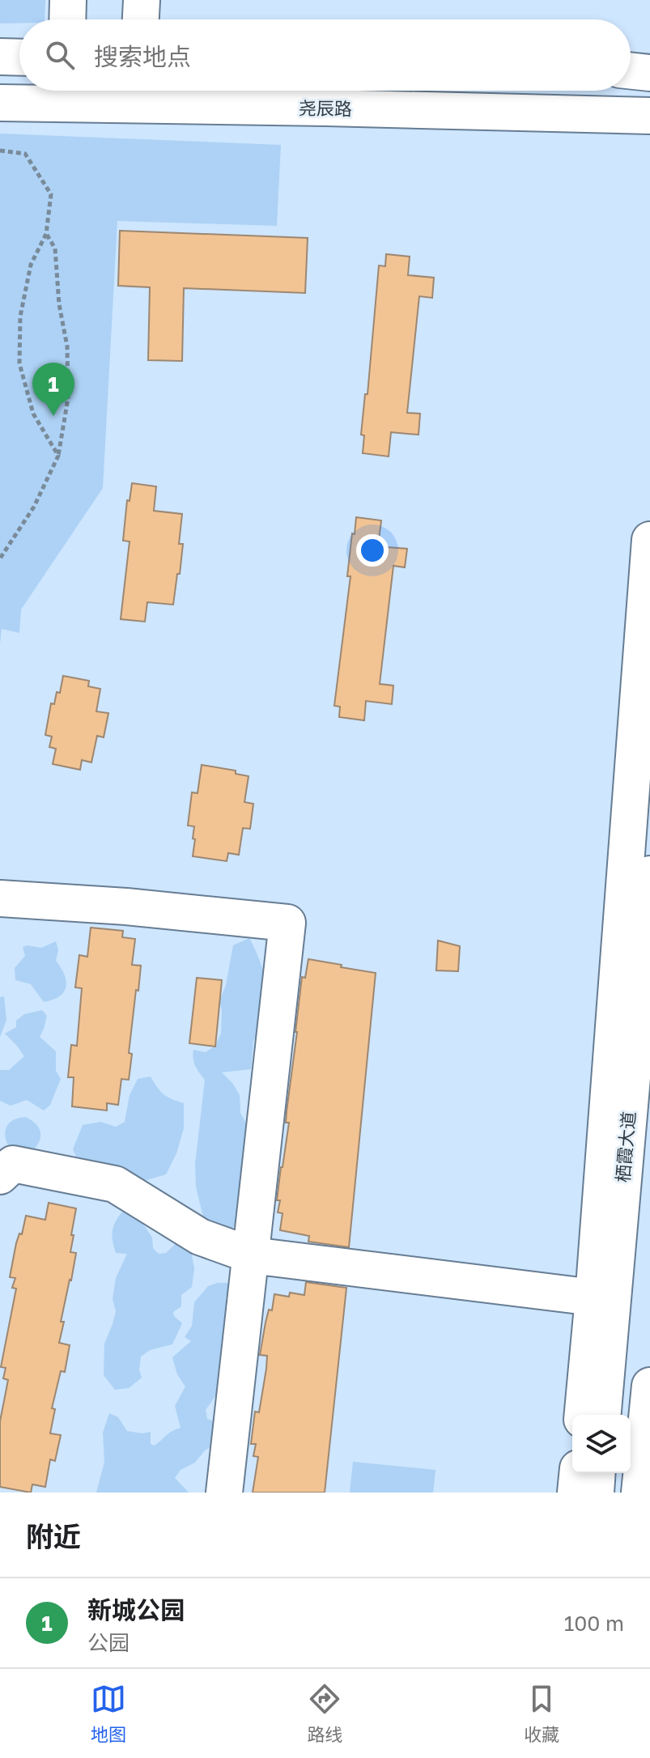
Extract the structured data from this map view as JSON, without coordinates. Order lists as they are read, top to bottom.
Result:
{
  "streets": {
    "street": ["尧辰路", "栖霞大道"]
  },
  "page": {
    "search": "搜索地点",
    "pins": "1",
    "heading": "附近",
    "list": [
      {
        "mark": "1",
        "name": "新城公园",
        "note": "公园",
        "value": "100 m"
      }
    ],
    "nav": ["地图", "路线", "收藏"]
  }
}
